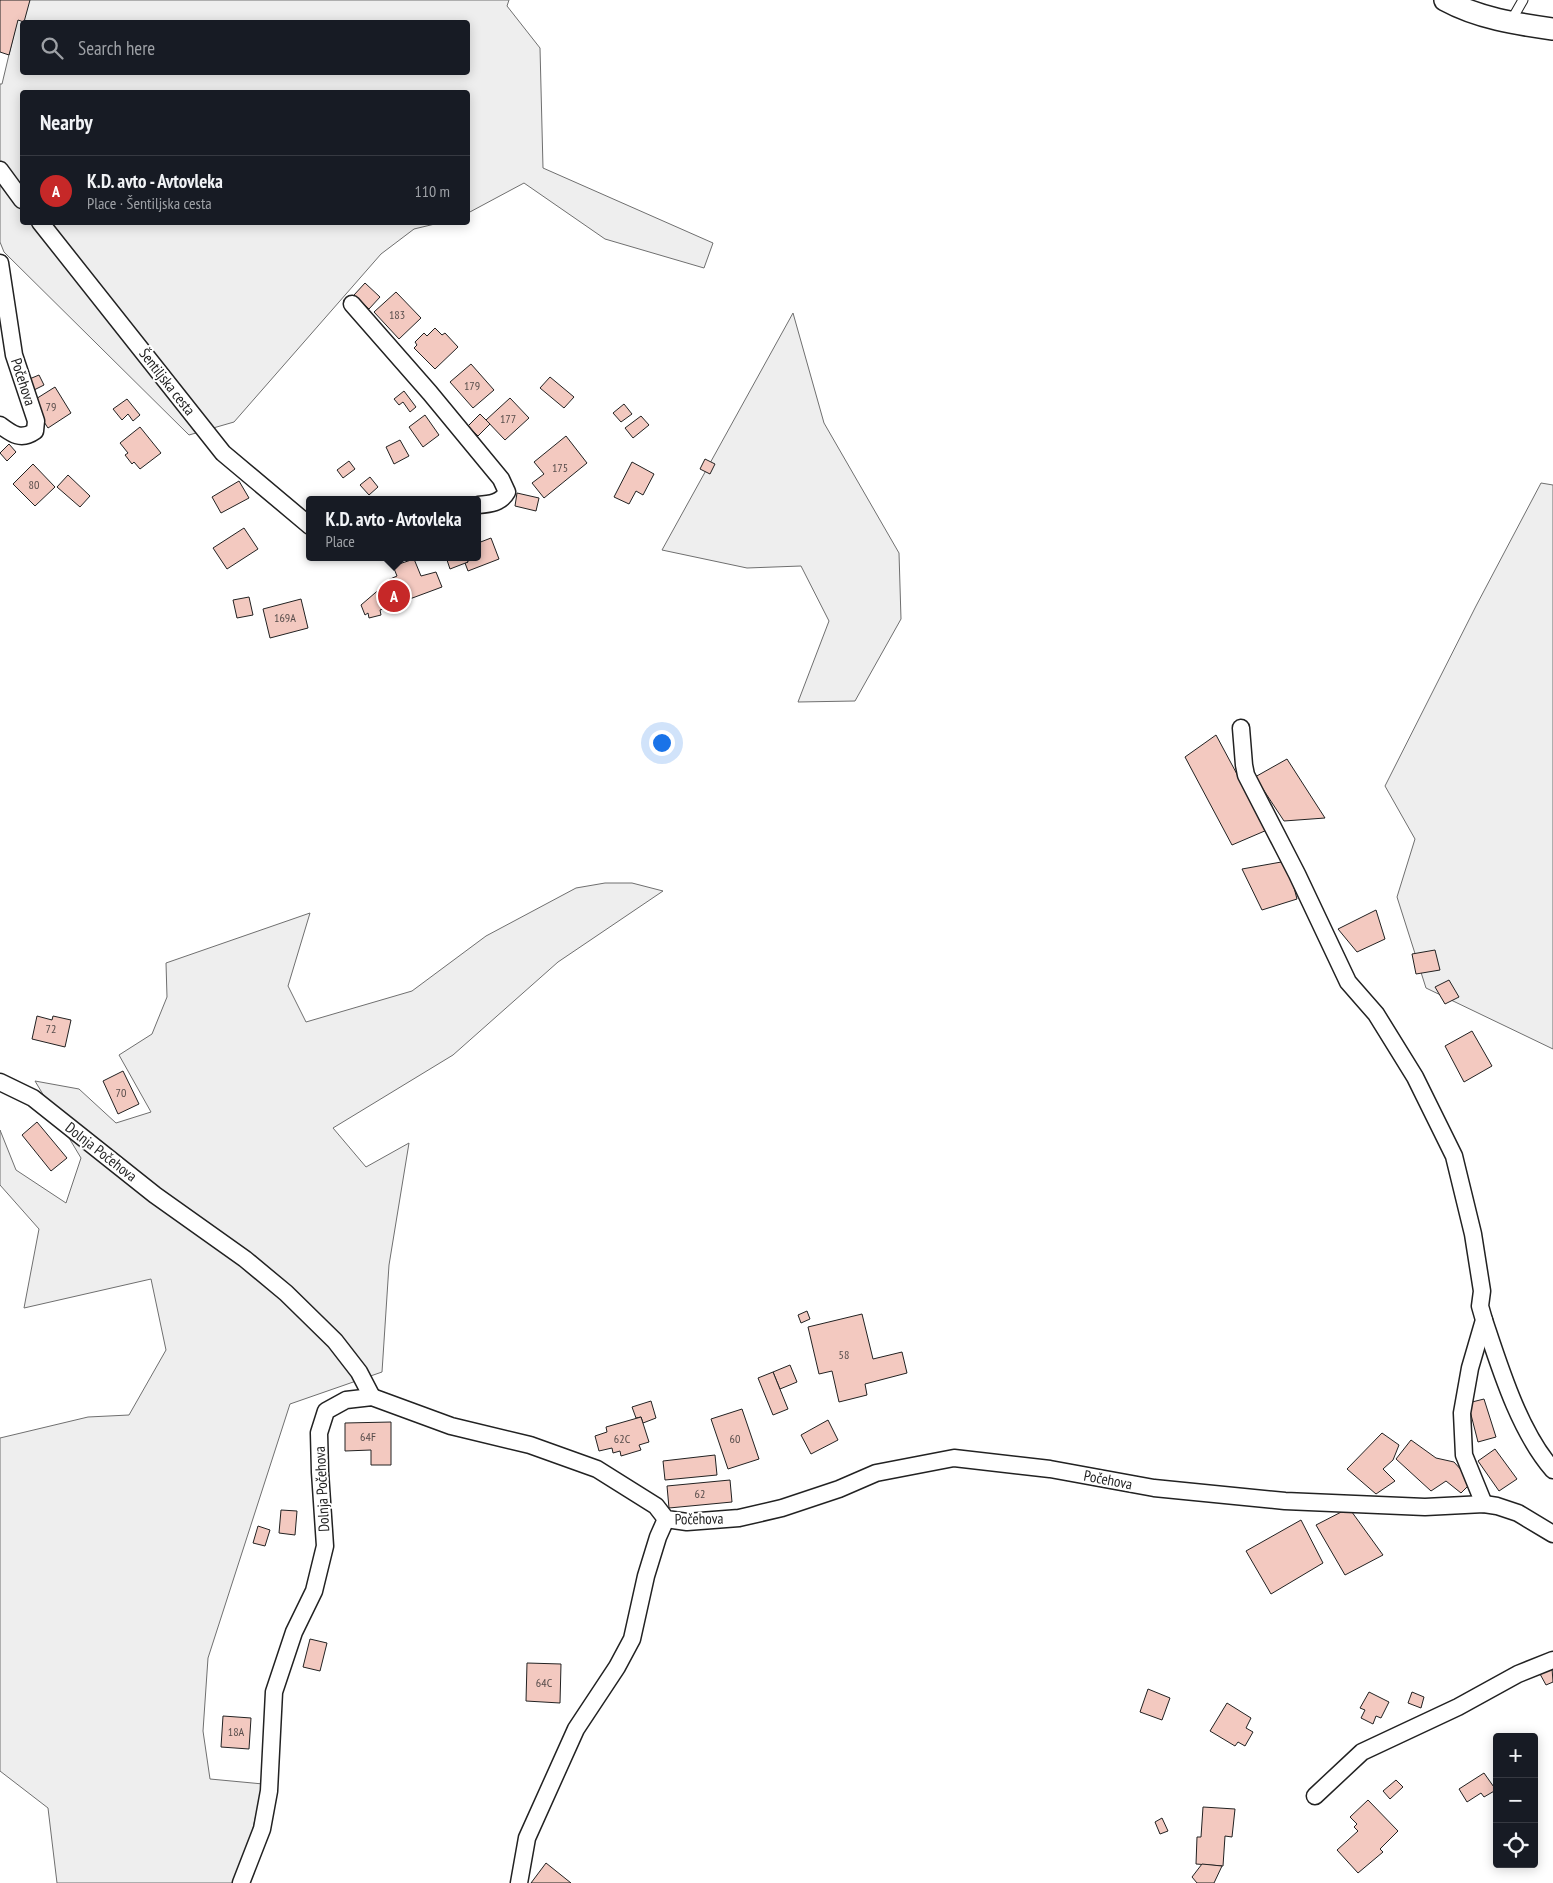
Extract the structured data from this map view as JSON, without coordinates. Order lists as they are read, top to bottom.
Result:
{
  "streets": {
    "street": ["Počehova", "Šentiljska cesta", "Dolnja Počehova"]
  },
  "crossings": [
    ["Počehova", "Dolnja Počehova"]
  ],
  "house_numbers": [
    "183",
    "179",
    "79",
    "177",
    "175",
    "80",
    "169A",
    "72",
    "70",
    "58",
    "64F",
    "62C",
    "60",
    "62",
    "64C",
    "18A"
  ],
  "page": {
    "search": "Search here",
    "heading": "Nearby",
    "list": [
      {
        "mark": "A",
        "name": "K.D. avto - Avtovleka",
        "note": "Place · Šentiljska cesta",
        "value": "110 m"
      }
    ],
    "popup": ["K.D. avto - Avtovleka", "Place"],
    "pins": "A",
    "map_buttons": ["+", "−"]
  }
}
